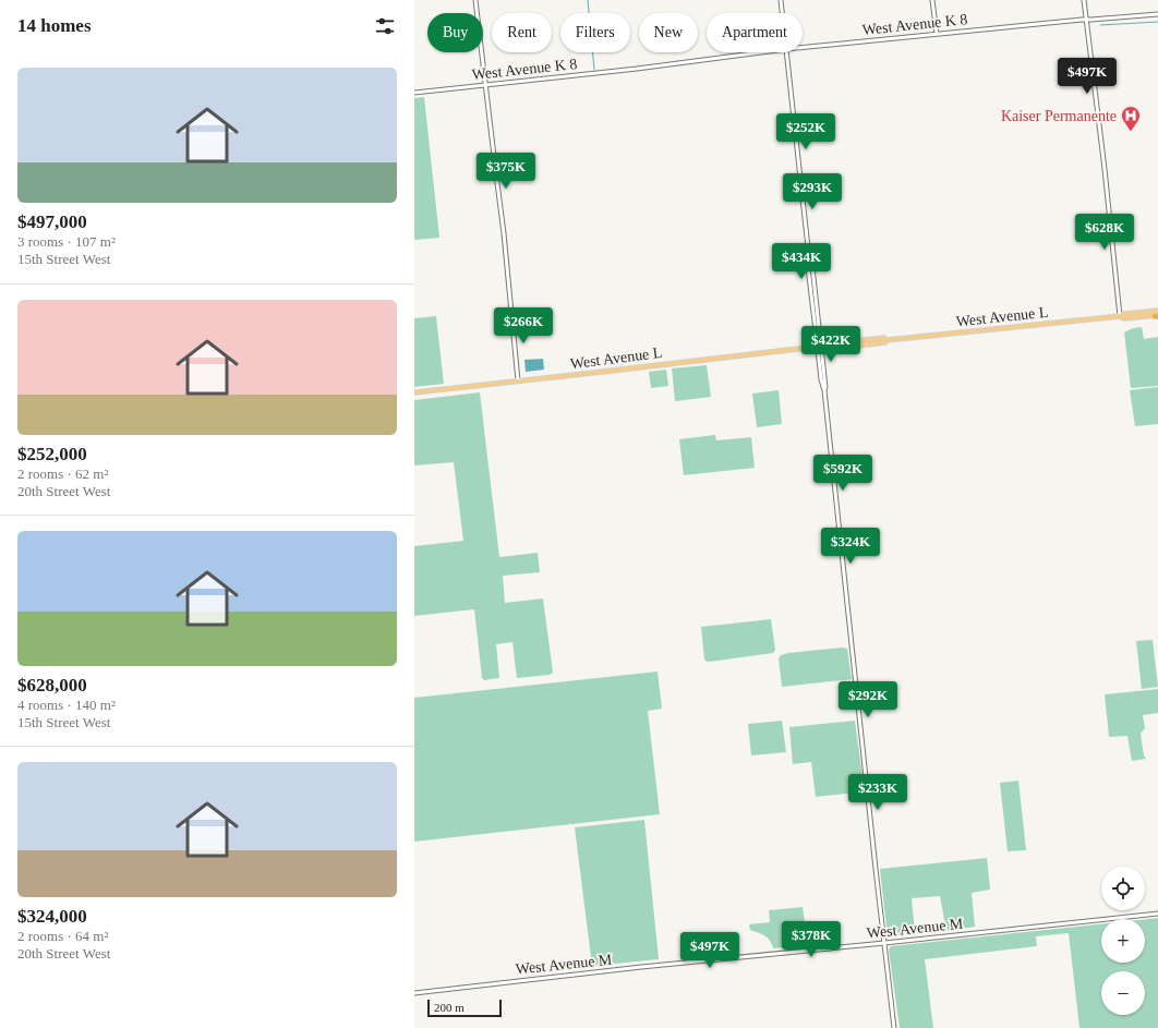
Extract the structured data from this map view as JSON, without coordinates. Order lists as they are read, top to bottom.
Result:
{
  "streets": {
    "main road": ["West Avenue K 8", "West Avenue L", "West Avenue M"]
  },
  "places": {
    "hospital": ["Kaiser Permanente"]
  },
  "scale_bar": "200 m",
  "page": {
    "heading": "14 homes",
    "chip": [
      "Buy",
      "Rent",
      "Filters",
      "New",
      "Apartment"
    ],
    "list": [
      {
        "name": "$497,000",
        "note": "3 rooms · 107 m² · 15th Street West"
      },
      {
        "name": "$252,000",
        "note": "2 rooms · 62 m² · 20th Street West"
      },
      {
        "name": "$628,000",
        "note": "4 rooms · 140 m² · 15th Street West"
      },
      {
        "name": "$324,000",
        "note": "2 rooms · 64 m² · 20th Street West"
      }
    ],
    "price": [
      "$497K",
      "$252K",
      "$375K",
      "$293K",
      "$628K",
      "$434K",
      "$266K",
      "$422K",
      "$592K",
      "$324K",
      "$292K",
      "$233K",
      "$378K",
      "$497K"
    ],
    "map_buttons": ["+", "−"],
    "scale": "200 m"
  }
}
